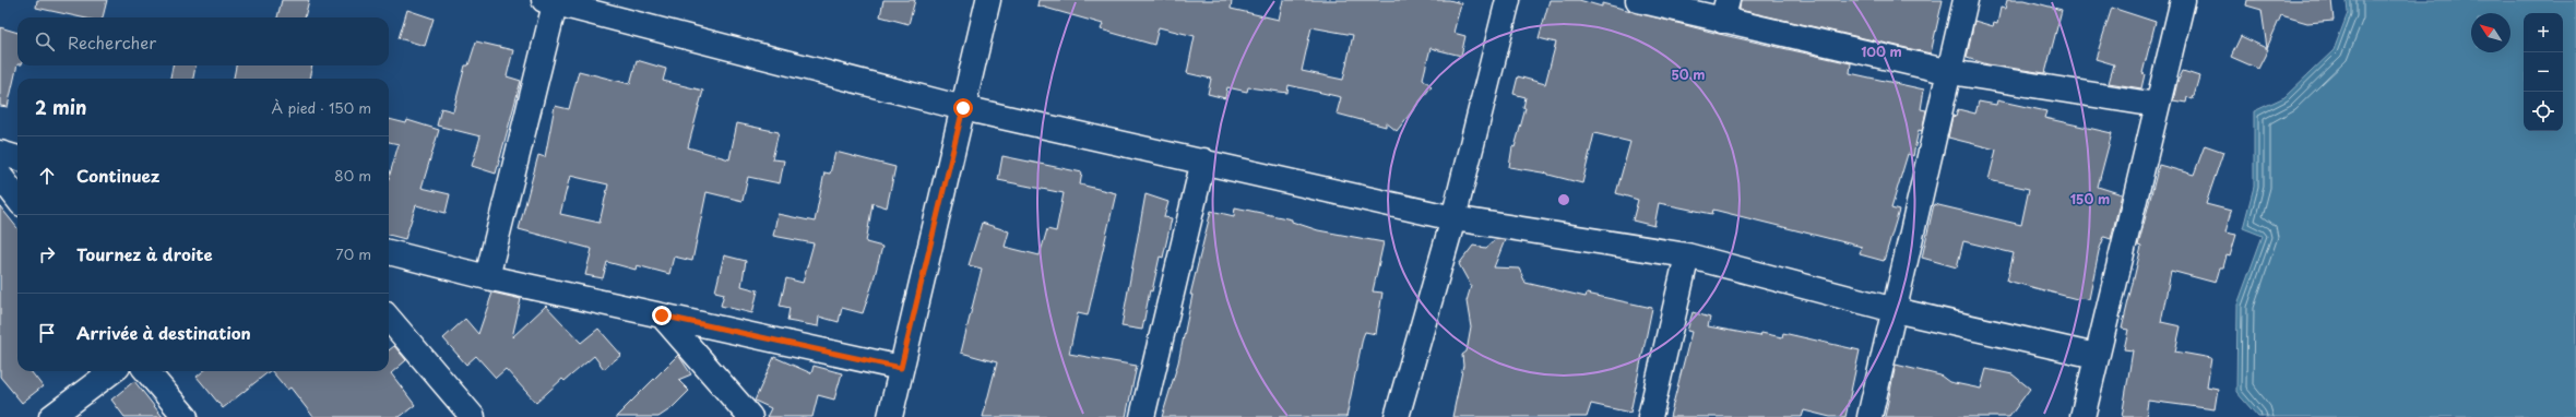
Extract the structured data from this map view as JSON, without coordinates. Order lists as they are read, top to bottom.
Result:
{
  "north": "top left",
  "page": {
    "map_buttons": ["+", "−"],
    "search": "Rechercher",
    "heading": ["2 min", "À pied · 150 m"],
    "list": [
      ["Continuez", "80 m"],
      ["Tournez à droite", "70 m"],
      "Arrivée à destination"
    ]
  },
  "rings": ["100 m", "50 m", "150 m"]
}
